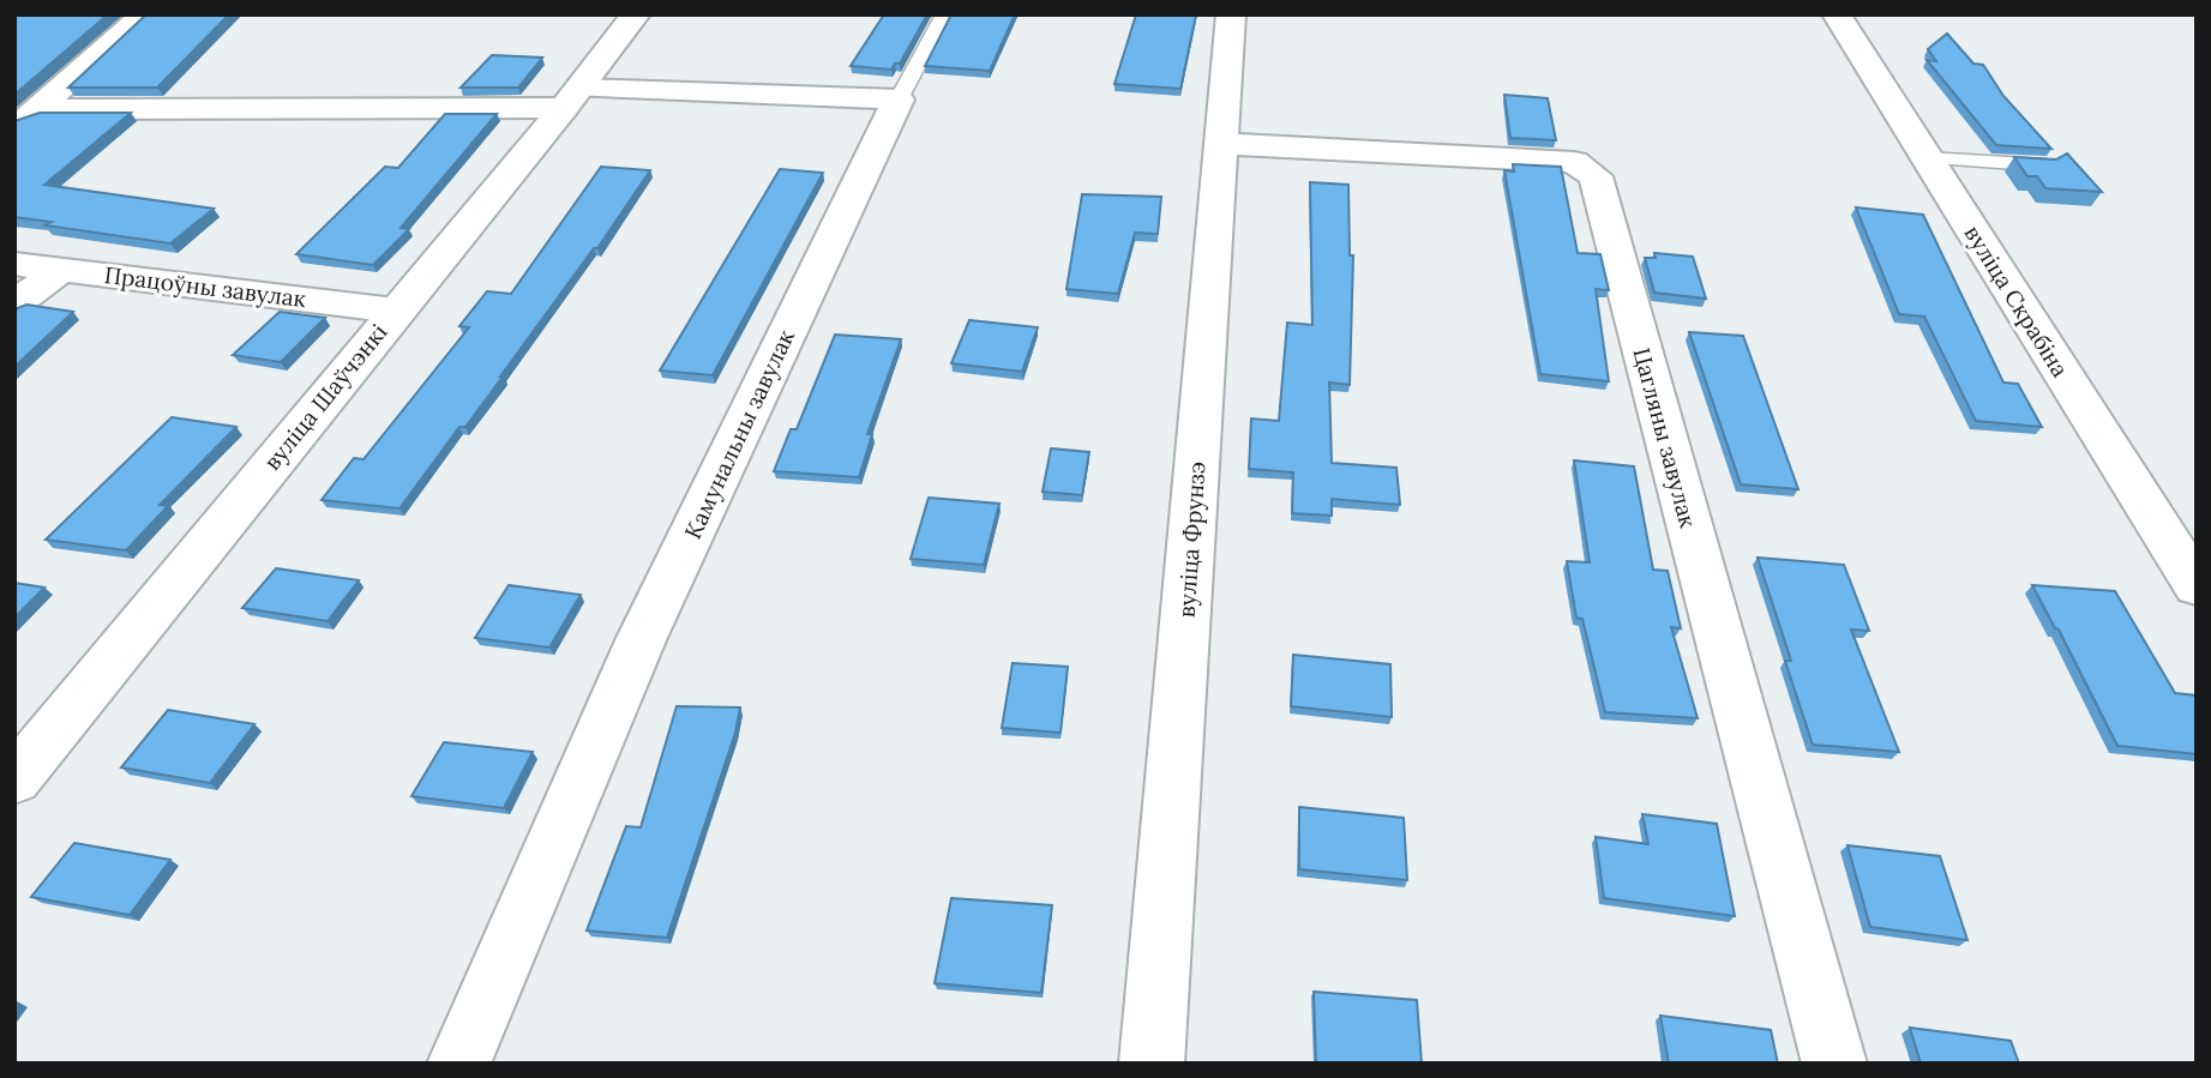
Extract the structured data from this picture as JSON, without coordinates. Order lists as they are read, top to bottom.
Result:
{
  "streets": {
    "street": [
      "Працоўны завулак",
      "вуліца Скрабіна",
      "вуліца Шаўчэнкі",
      "Камунальны завулак",
      "Цагляны завулак",
      "вуліца Фрунзэ"
    ]
  },
  "crossings": [
    ["Працоўны завулак", "вуліца Шаўчэнкі"],
    ["Цагляны завулак", "вуліца Фрунзэ"]
  ]
}
